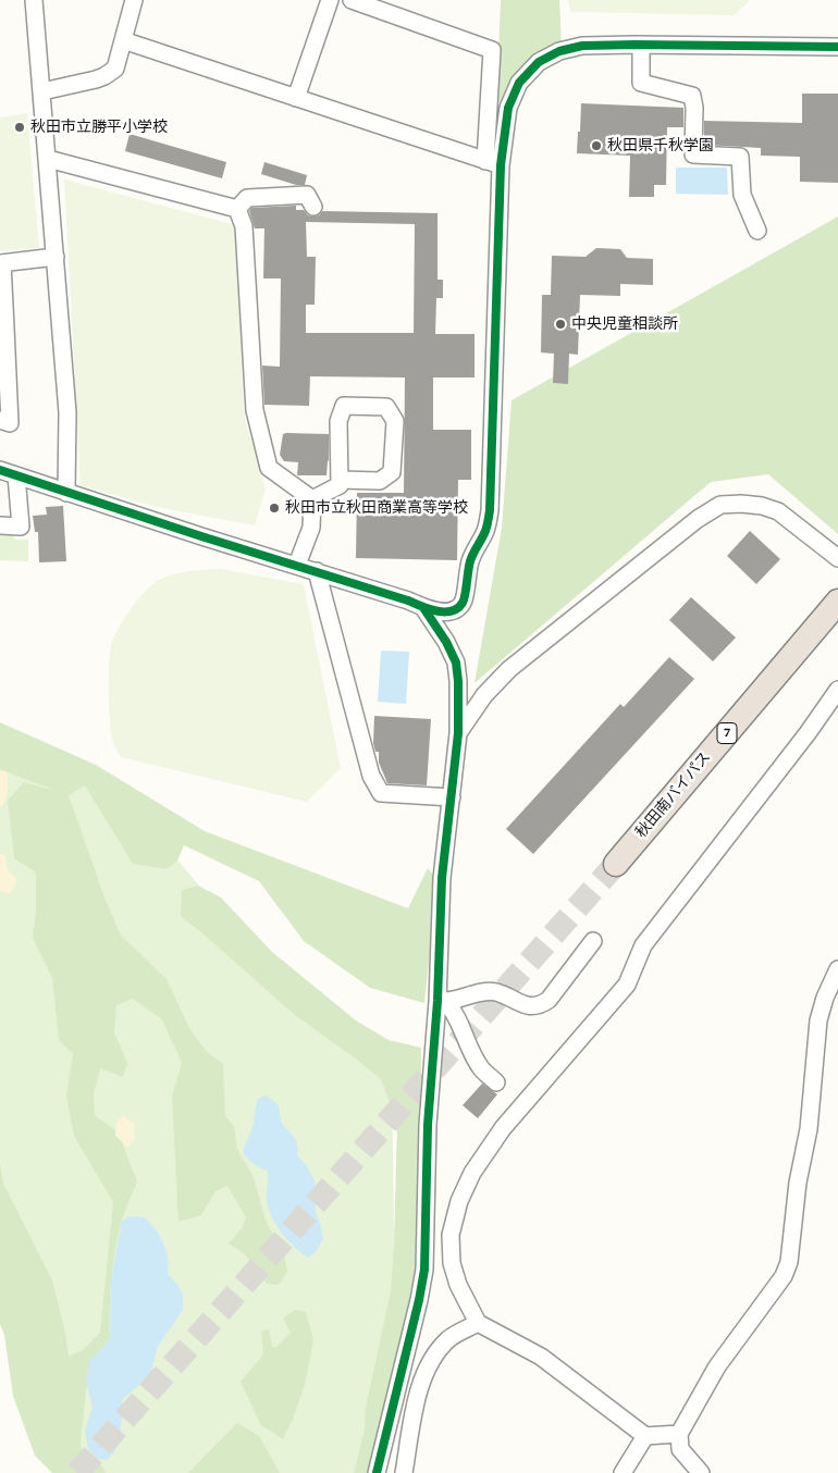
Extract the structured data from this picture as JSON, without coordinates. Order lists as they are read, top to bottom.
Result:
{
  "streets": {
    "highway": ["7", "秋田南バイパス"]
  },
  "places": [
    "秋田市立勝平小学校",
    "秋田県千秋学園",
    "中央児童相談所",
    "秋田市立秋田商業高等学校"
  ]
}
